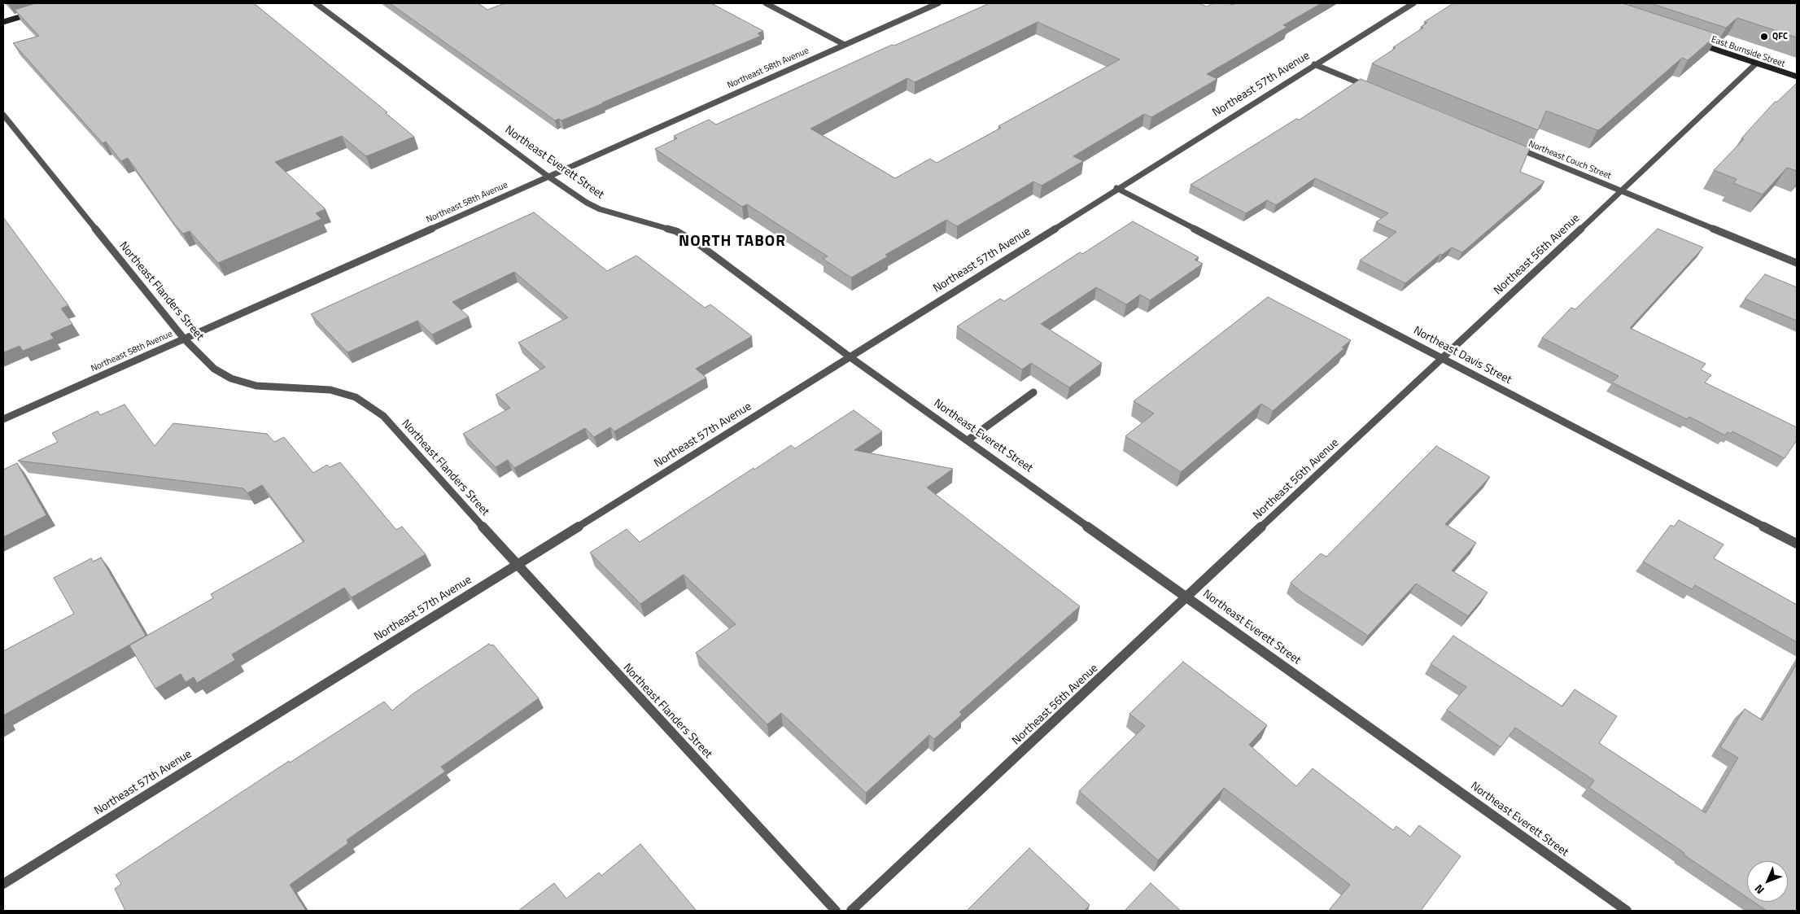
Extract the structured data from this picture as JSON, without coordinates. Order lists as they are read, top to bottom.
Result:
{
  "streets": {
    "main road": ["East Burnside Street"],
    "street": [
      "Northeast 58th Avenue",
      "Northeast 57th Avenue",
      "Northeast Couch Street",
      "Northeast Everett Street",
      "Northeast 56th Avenue",
      "Northeast Flanders Street",
      "Northeast Davis Street"
    ]
  },
  "crossings": [
    ["East Burnside Street", "Northeast 56th Avenue"],
    ["Northeast 58th Avenue", "Northeast Everett Street"],
    ["Northeast 58th Avenue", "Northeast Flanders Street"],
    ["Northeast 57th Avenue", "Northeast Everett Street"],
    ["Northeast 57th Avenue", "Northeast Flanders Street"],
    ["Northeast 57th Avenue", "Northeast Davis Street"],
    ["Northeast Couch Street", "Northeast 56th Avenue"],
    ["Northeast Everett Street", "Northeast 56th Avenue"],
    ["Northeast 56th Avenue", "Northeast Davis Street"]
  ],
  "districts": ["NORTH TABOR"],
  "places": ["QFC"],
  "north": "bottom left"
}
